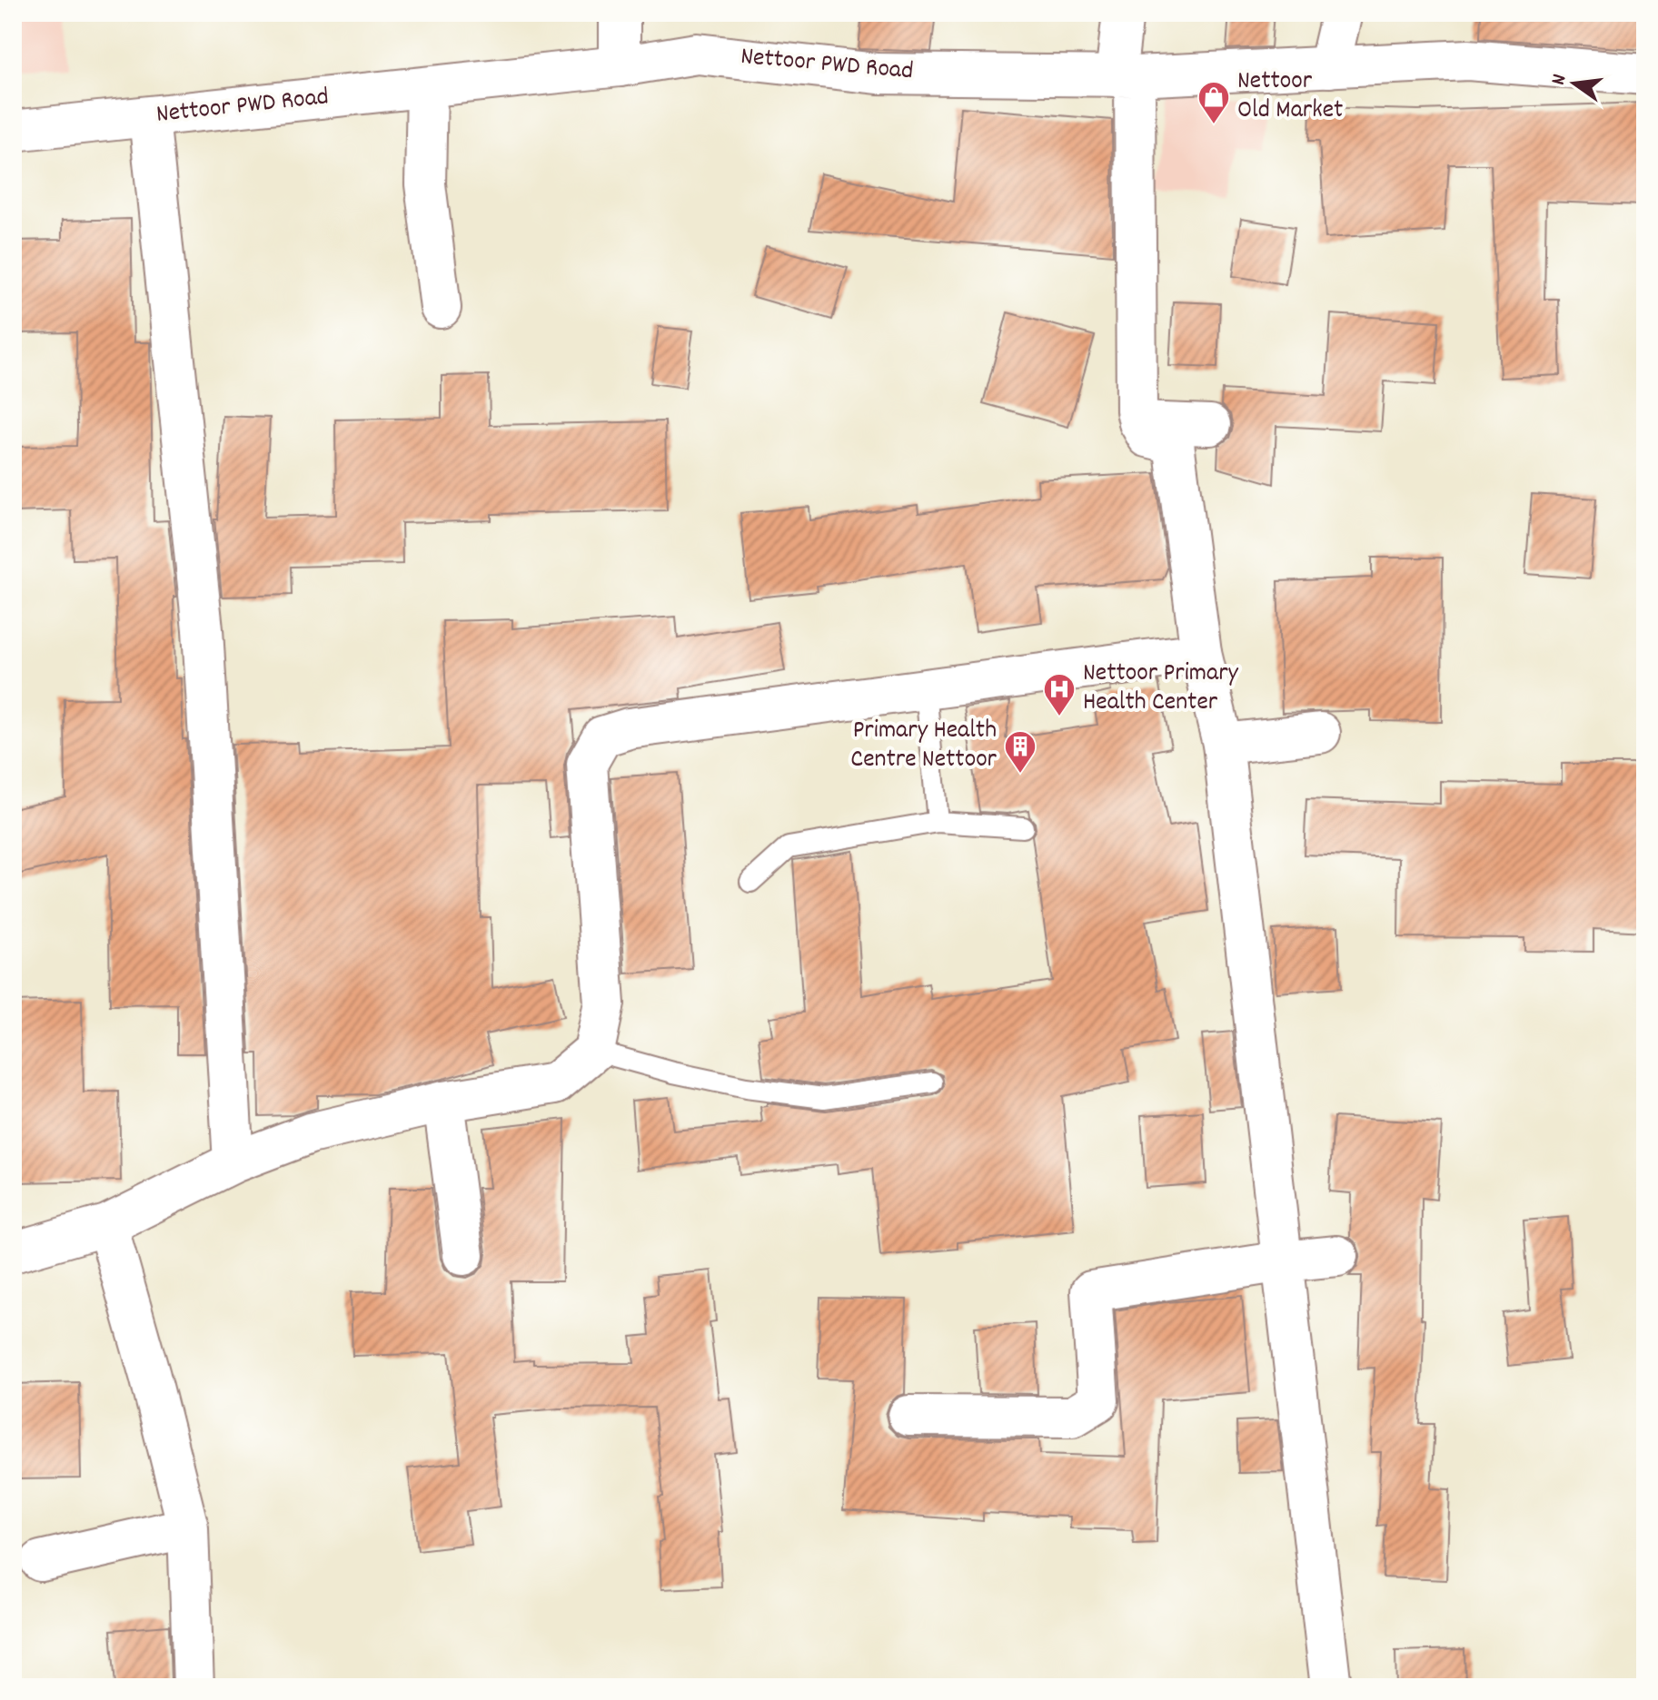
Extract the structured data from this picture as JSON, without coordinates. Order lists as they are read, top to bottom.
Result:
{
  "streets": {
    "street": ["Nettoor PWD Road"]
  },
  "places": {
    "shop": ["Nettoor Old Market"],
    "hospital": ["Nettoor Primary Health Center"],
    "building": ["Primary Health Centre Nettoor"]
  },
  "north": "left"
}
